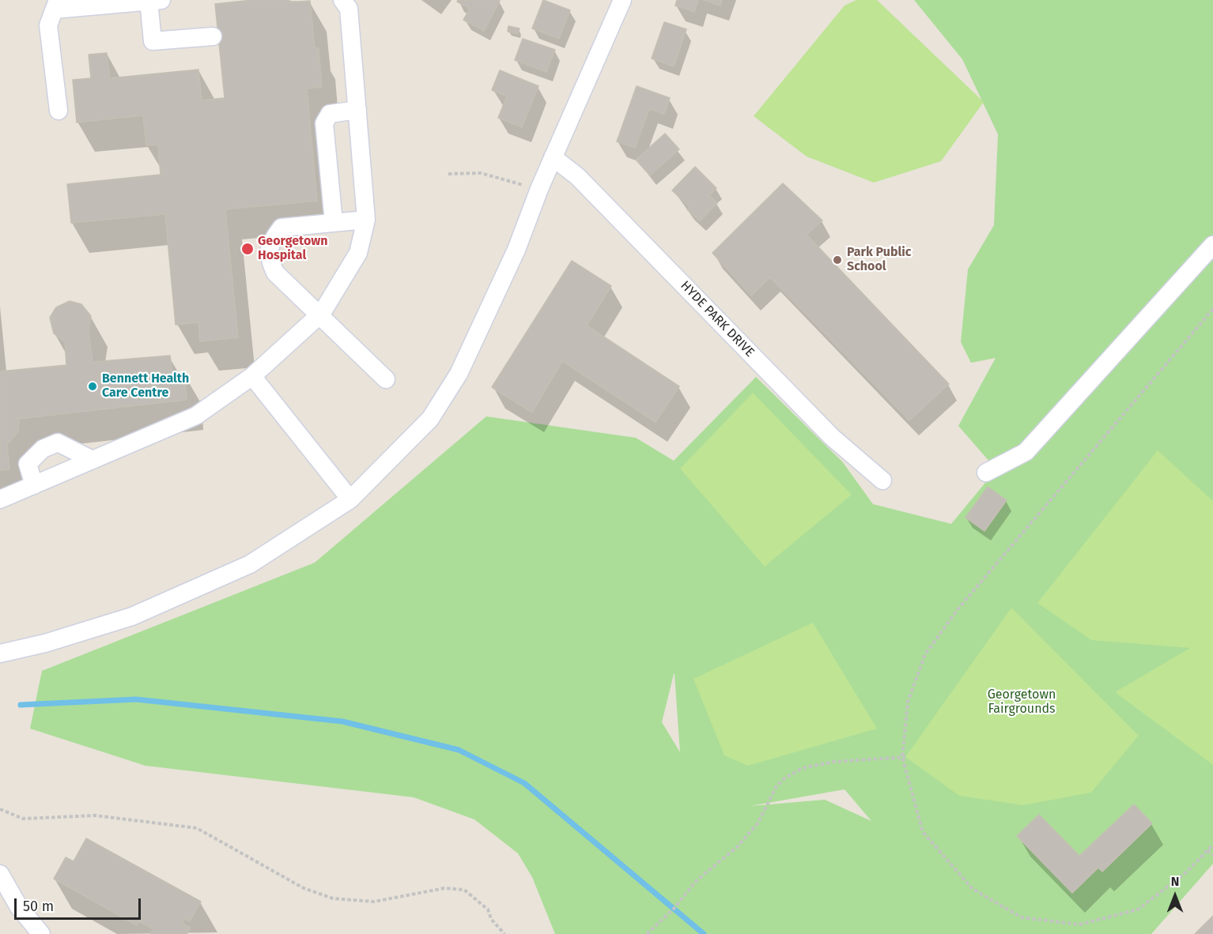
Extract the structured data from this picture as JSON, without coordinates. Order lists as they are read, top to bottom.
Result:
{
  "streets": {
    "street": ["HYDE PARK DRIVE"]
  },
  "parks": ["Georgetown Fairgrounds"],
  "places": ["Georgetown Hospital", "Park Public School", "Bennett Health Care Centre"],
  "scale_bar": "50 m",
  "north": "top"
}
